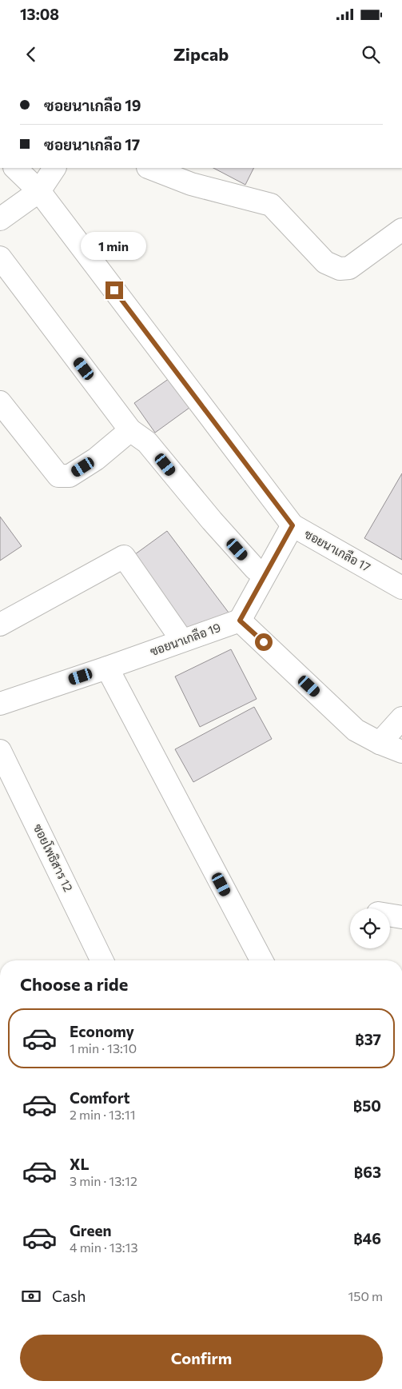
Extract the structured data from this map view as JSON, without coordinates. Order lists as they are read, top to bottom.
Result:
{
  "streets": {
    "street": ["ซอยนาเกลือ 17", "ซอยนาเกลือ 19", "ซอยโพธิสาร 12"]
  },
  "page": {
    "status": "13:08",
    "header": "Zipcab",
    "banner": ["ซอยนาเกลือ 19", "ซอยนาเกลือ 17"],
    "bubble": "1 min",
    "heading": "Choose a ride",
    "list": [
      {
        "name": "Economy",
        "note": "1 min · 13:10",
        "value": "฿37"
      },
      {
        "name": "Comfort",
        "note": "2 min · 13:11",
        "value": "฿50"
      },
      {
        "name": "XL",
        "note": "3 min · 13:12",
        "value": "฿63"
      },
      {
        "name": "Green",
        "note": "4 min · 13:13",
        "value": "฿46"
      }
    ],
    "pay": ["Cash", "150 m"],
    "buttons": "Confirm"
  }
}
